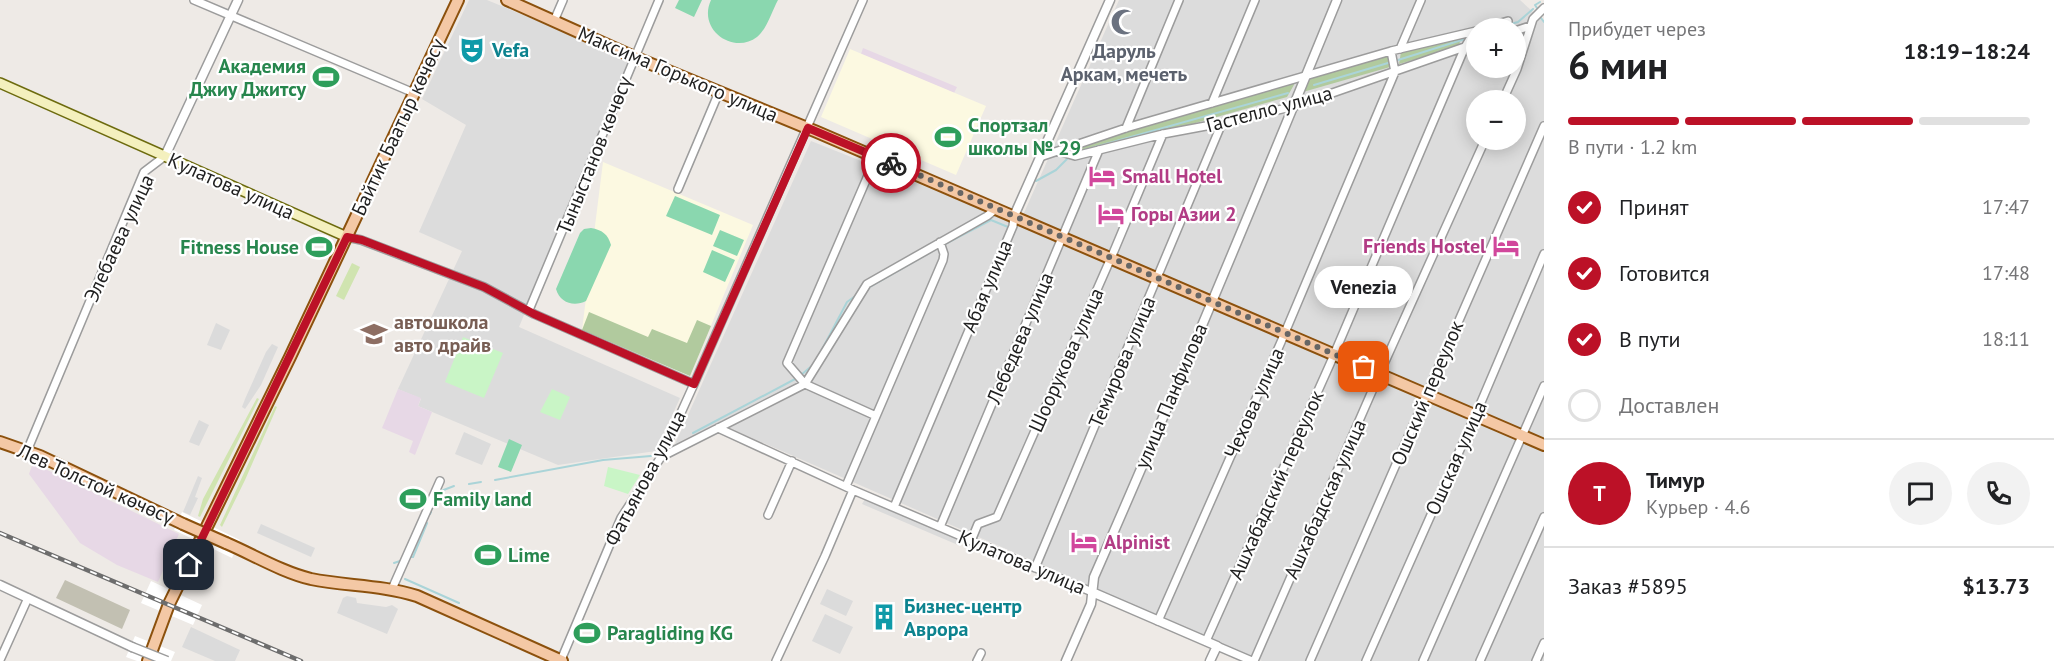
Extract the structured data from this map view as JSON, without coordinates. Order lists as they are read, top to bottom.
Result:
{
  "streets": {
    "main road": [
      "Максима Горького улица",
      "Байтик Баатыр көчөсү",
      "Кулатова улица",
      "Лев Толстой көчөсү"
    ],
    "street": [
      "Гастелло улица",
      "Тыныстанов көчөсү",
      "Элебаева улица",
      "Абая улица",
      "Лебедева улица",
      "Шоорукова улица",
      "Темирова улица",
      "Ошский переулок",
      "улица Панфилова",
      "Чехова улица",
      "Ошская улица",
      "Фатьянова улица",
      "Ашхабадский переулок",
      "Ашхабадская улица"
    ]
  },
  "crossings": [
    ["Максима Горького улица", "Тыныстанов көчөсү"],
    ["Максима Горького улица", "Абая улица"],
    ["Максима Горького улица", "Лебедева улица"],
    ["Максима Горького улица", "Шоорукова улица"],
    ["Максима Горького улица", "Темирова улица"],
    ["Максима Горького улица", "Ошский переулок"],
    ["Максима Горького улица", "улица Панфилова"],
    ["Максима Горького улица", "Чехова улица"],
    ["Максима Горького улица", "Ошская улица"],
    ["Максима Горького улица", "Фатьянова улица"],
    ["Максима Горького улица", "Ашхабадский переулок"],
    ["Максима Горького улица", "Ашхабадская улица"],
    ["Гастелло улица", "Абая улица"],
    ["Гастелло улица", "Лебедева улица"],
    ["Гастелло улица", "Шоорукова улица"],
    ["Гастелло улица", "Темирова улица"],
    ["Гастелло улица", "улица Панфилова"],
    ["Гастелло улица", "Чехова улица"],
    ["Гастелло улица", "Ашхабадский переулок"],
    ["Байтик Баатыр көчөсү", "Кулатова улица"],
    ["Тыныстанов көчөсү", "Кулатова улица"],
    ["Кулатова улица", "Элебаева улица"],
    ["Кулатова улица", "Абая улица"],
    ["Кулатова улица", "Лебедева улица"],
    ["Кулатова улица", "Шоорукова улица"],
    ["Кулатова улица", "Темирова улица"],
    ["Кулатова улица", "улица Панфилова"],
    ["Кулатова улица", "Чехова улица"],
    ["Кулатова улица", "Фатьянова улица"],
    ["Кулатова улица", "Ашхабадский переулок"],
    ["Кулатова улица", "Ашхабадская улица"],
    ["Элебаева улица", "Лев Толстой көчөсү"],
    ["Фатьянова улица", "Лев Толстой көчөсү"]
  ],
  "places": {
    "mosque": ["Даруль Аркам, мечеть"],
    "theatre": ["Vefa"],
    "sports": [
      "Академия Джиу Джитсу",
      "Спортзал школы № 29",
      "Fitness House",
      "Family land",
      "Lime",
      "Paragliding KG"
    ],
    "hotel": [
      "Small Hotel",
      "Горы Азии 2",
      "Friends Hostel",
      "Alpinist"
    ],
    "school or university": ["автошкола авто драйв"],
    "other": ["Venezia"],
    "building": ["Бизнес-центр Аврора"]
  },
  "page": {
    "heading": ["6 мин", "Прибудет через", "18:19–18:24"],
    "panel": [
      "Тимур",
      "Курьер · 4.6",
      "Заказ #5895",
      "$13.73"
    ],
    "map_buttons": ["+", "−"],
    "bar": "В пути · 1.2 km",
    "list": [
      ["Принят", "17:47"],
      ["Готовится", "17:48"],
      ["В пути", "18:11"],
      "Доставлен"
    ],
    "bubble": "Venezia",
    "round": "Т"
  }
}
